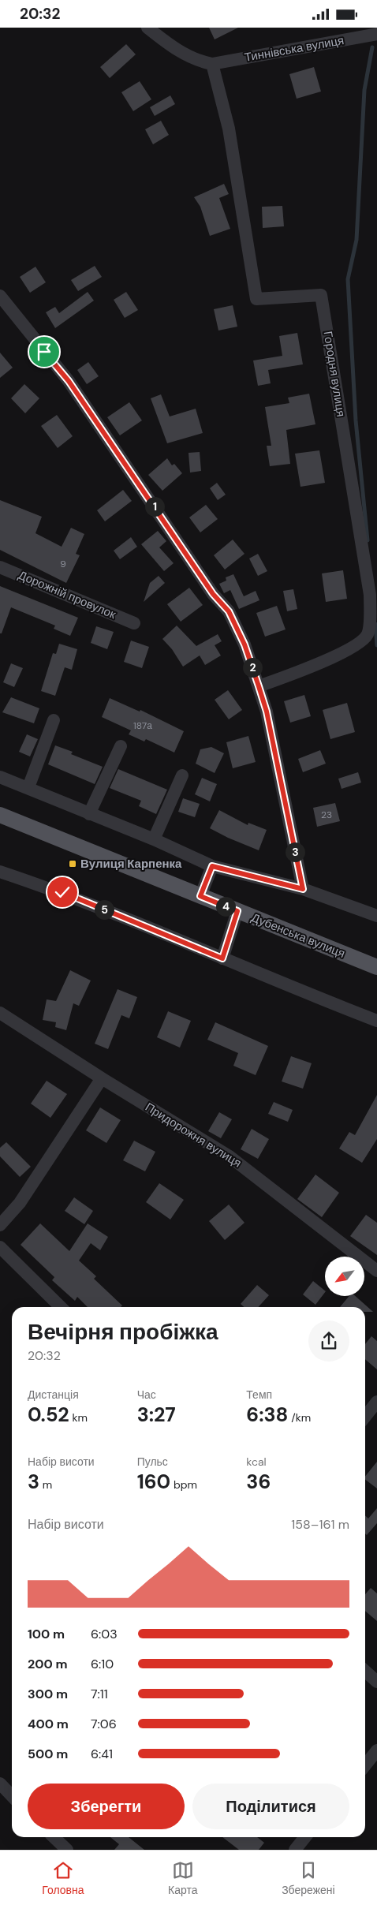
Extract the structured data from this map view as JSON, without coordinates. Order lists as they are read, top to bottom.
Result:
{
  "streets": {
    "main road": ["Дубенська вулиця"],
    "street": [
      "Тиннівська вулиця",
      "Городня вулиця",
      "Дорожній провулок",
      "Придорожня вулиця"
    ]
  },
  "crossings": [
    ["Тиннівська вулиця", "Городня вулиця"]
  ],
  "places": {
    "transit": ["Вулиця Карпенка"]
  },
  "house_numbers": ["9", "187а", "23"],
  "north": "bottom left",
  "page": {
    "status": "20:32",
    "pins": [
      "1",
      "2",
      "3",
      "4",
      "5"
    ],
    "heading": ["Вечірня пробіжка", "20:32"],
    "stats": [
      ["Дистанція", "0.52 km"],
      ["Час", "3:27"],
      ["Темп", "6:38 /km"],
      ["Набір висоти", "3 m"],
      ["Пульс", "160 bpm"],
      ["kcal", "36"]
    ],
    "chart": ["Набір висоти", "158–161 m"],
    "list": [
      {
        "name": "100 m",
        "note": "6:03"
      },
      {
        "name": "200 m",
        "note": "6:10"
      },
      {
        "name": "300 m",
        "note": "7:11"
      },
      {
        "name": "400 m",
        "note": "7:06"
      },
      {
        "name": "500 m",
        "note": "6:41"
      }
    ],
    "buttons": ["Зберегти", "Поділитися"],
    "tabs": ["Головна", "Карта", "Збережені"]
  }
}
